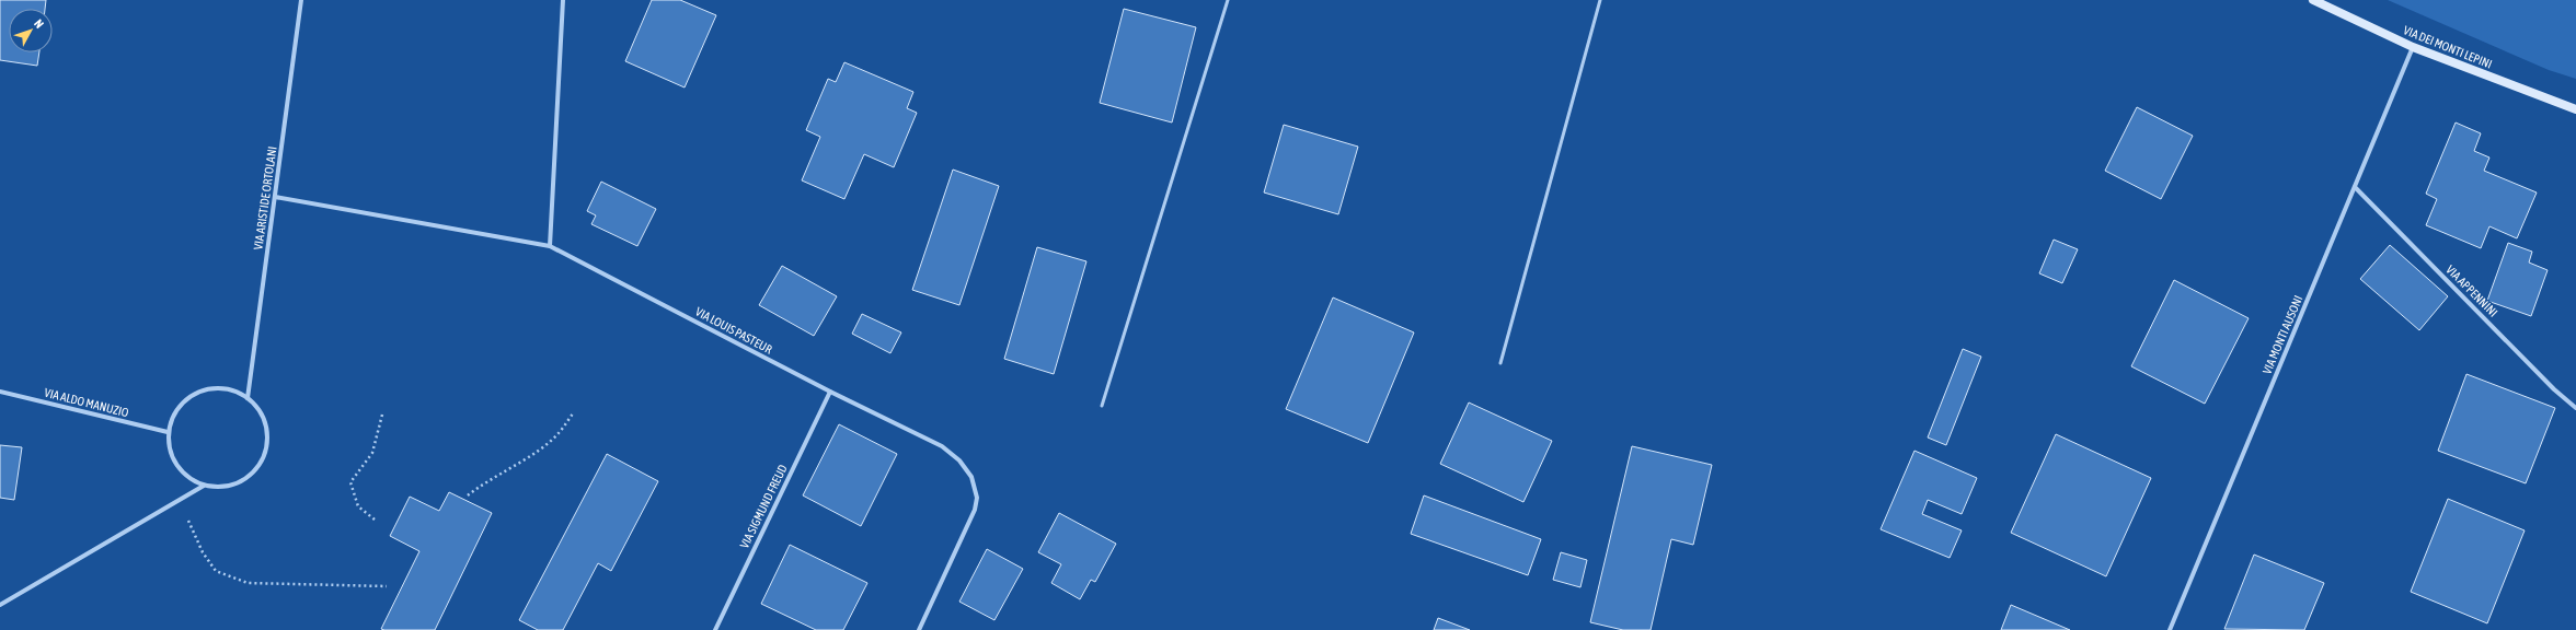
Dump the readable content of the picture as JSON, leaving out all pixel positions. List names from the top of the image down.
{
  "streets": {
    "street": [
      "VIA DEI MONTI LEPINI",
      "VIA ARISTIDE ORTOLANI",
      "VIA APPENNINI",
      "VIA LOUIS PASTEUR",
      "VIA MONTI AUSONI",
      "VIA ALDO MANUZIO",
      "VIA SIGMUND FREUD"
    ]
  },
  "crossings": [
    ["VIA DEI MONTI LEPINI", "VIA MONTI AUSONI"],
    ["VIA ARISTIDE ORTOLANI", "VIA LOUIS PASTEUR"],
    ["VIA ARISTIDE ORTOLANI", "VIA ALDO MANUZIO"],
    ["VIA APPENNINI", "VIA MONTI AUSONI"],
    ["VIA LOUIS PASTEUR", "VIA SIGMUND FREUD"]
  ],
  "north": "top right"
}
